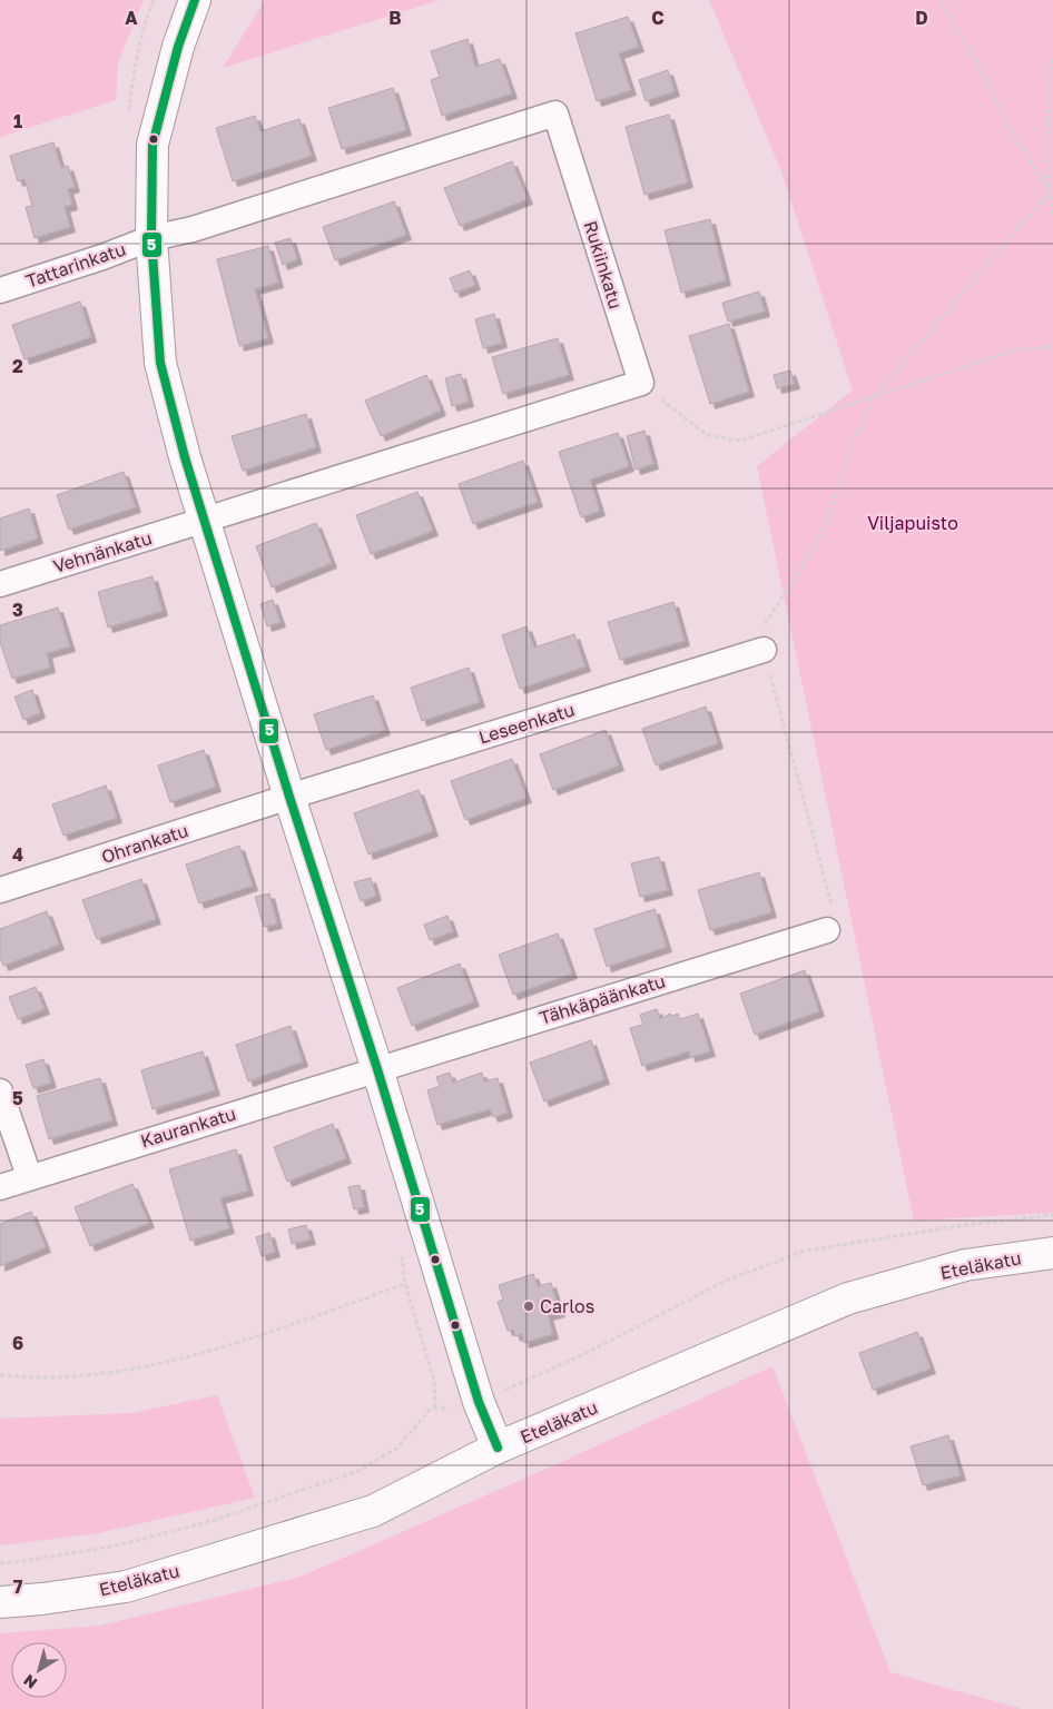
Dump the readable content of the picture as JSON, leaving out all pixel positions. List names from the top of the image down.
{
  "streets": {
    "street": [
      "Tattarinkatu",
      "Rukiinkatu",
      "Vehnänkatu",
      "Leseenkatu",
      "Ohrankatu",
      "Tähkäpäänkatu",
      "Kaurankatu",
      "Eteläkatu"
    ]
  },
  "crossings": [
    ["Tattarinkatu", "Rukiinkatu"],
    ["Leseenkatu", "Ohrankatu"],
    ["Tähkäpäänkatu", "Kaurankatu"]
  ],
  "parks": ["Viljapuisto"],
  "places": ["Carlos"],
  "lines": ["transit line 5"],
  "north": "bottom left",
  "grid": {
    "columns": [
      "A",
      "B",
      "C",
      "D"
    ],
    "rows": [
      "1",
      "2",
      "3",
      "4",
      "5",
      "6",
      "7"
    ]
  }
}
